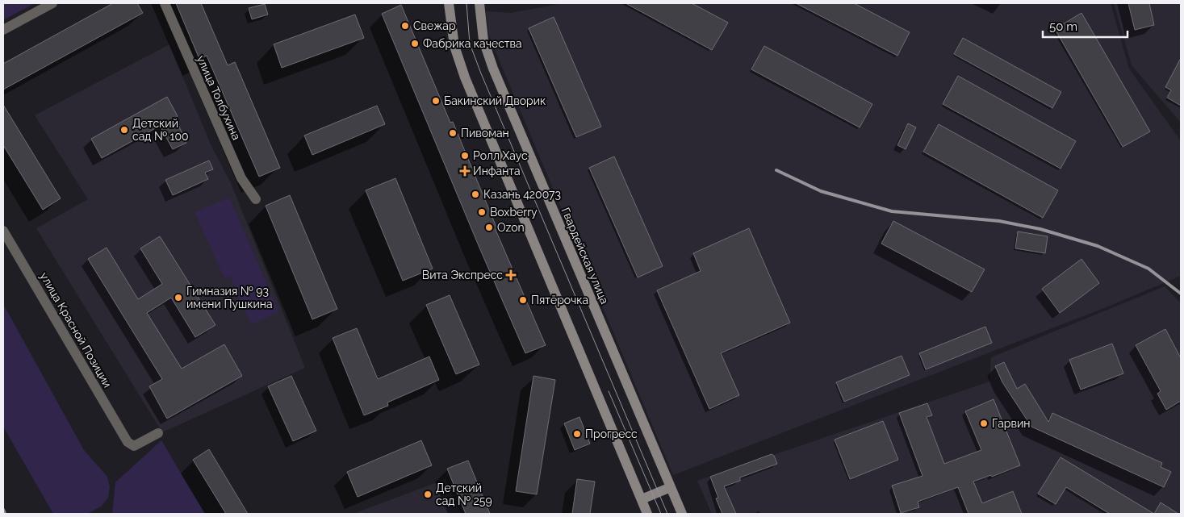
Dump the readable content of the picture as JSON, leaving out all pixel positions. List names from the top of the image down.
{
  "streets": {
    "main road": ["Гвардейская улица"],
    "street": ["улица Толбухина", "улица Красной Позиции"]
  },
  "places": {
    "other": [
      "Свежар",
      "Фабрика качества",
      "Бакинский Дворик",
      "Детский сад № 100",
      "Пивоман",
      "Ролл Хаус",
      "Казань 420073",
      "Boxberry",
      "Ozon",
      "Гимназия № 93 имени Пушкина",
      "Пятёрочка",
      "Гарвин",
      "Прогресс",
      "Детский сад № 259"
    ],
    "health": ["Инфанта", "Вита Экспресс"]
  },
  "scale_bar": "50 m"
}
